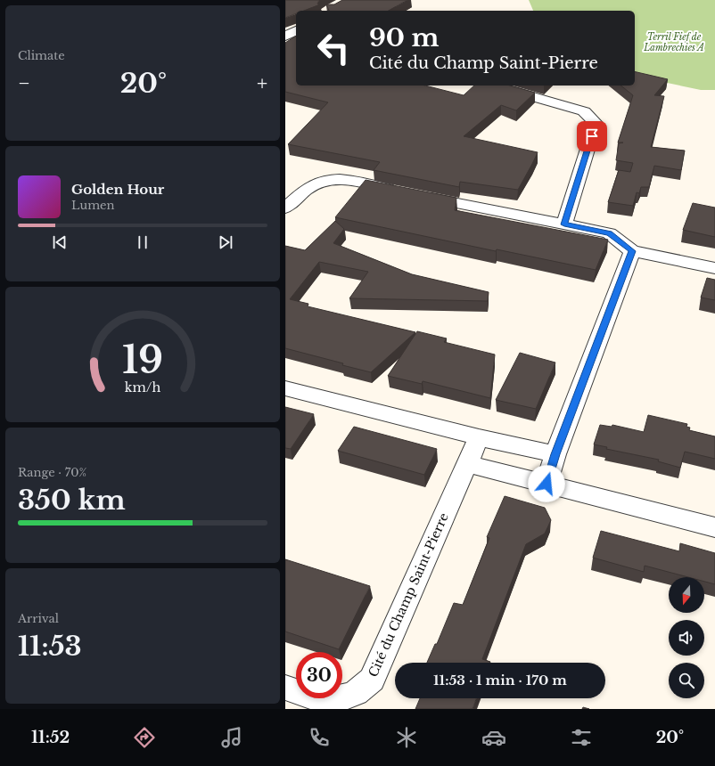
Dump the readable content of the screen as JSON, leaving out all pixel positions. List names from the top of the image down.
{
  "streets": {
    "street": ["Cité du Champ Saint-Pierre"]
  },
  "parks": ["Terril Fief de Lambrechies A"],
  "north": "bottom",
  "page": {
    "tile": [
      "Climate",
      ["Range · 70%", "350 km"],
      ["Arrival", "11:53"]
    ],
    "turn": ["90 m", "Cité du Champ Saint-Pierre"],
    "heat": ["−", "20°", "+"],
    "song": ["Golden Hour", "Lumen"],
    "limit": "30",
    "trip": "11:53 · 1 min · 170 m",
    "tabs": ["11:52", "20°"],
    "gauge": ["19", "km/h"]
  }
}
